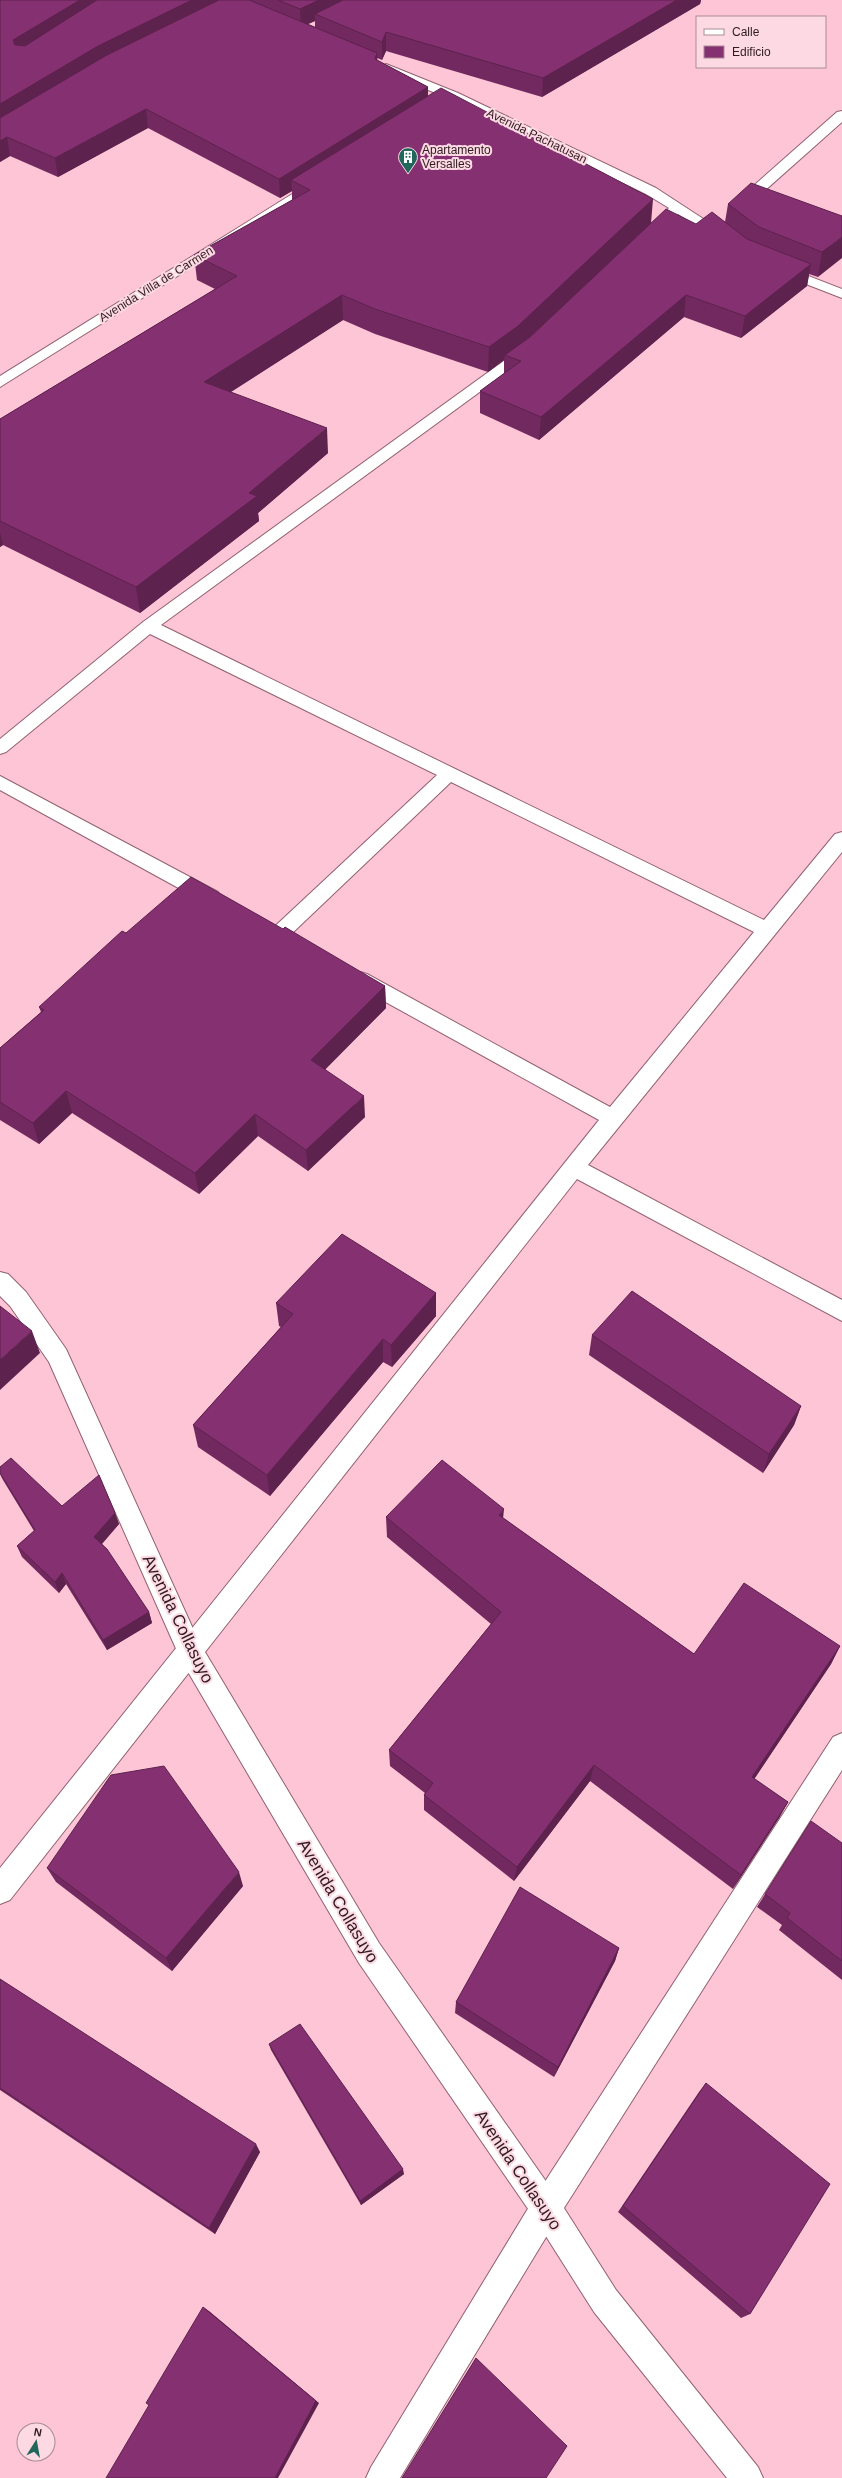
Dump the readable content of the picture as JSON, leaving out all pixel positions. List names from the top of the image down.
{
  "streets": {
    "street": ["Avenida Pachatusan", "Avenida Villa de Carmen", "Avenida Collasuyo"]
  },
  "places": {
    "building": ["Apartamento Versalles"]
  },
  "legend": ["Calle", "Edificio"],
  "north": "top"
}
